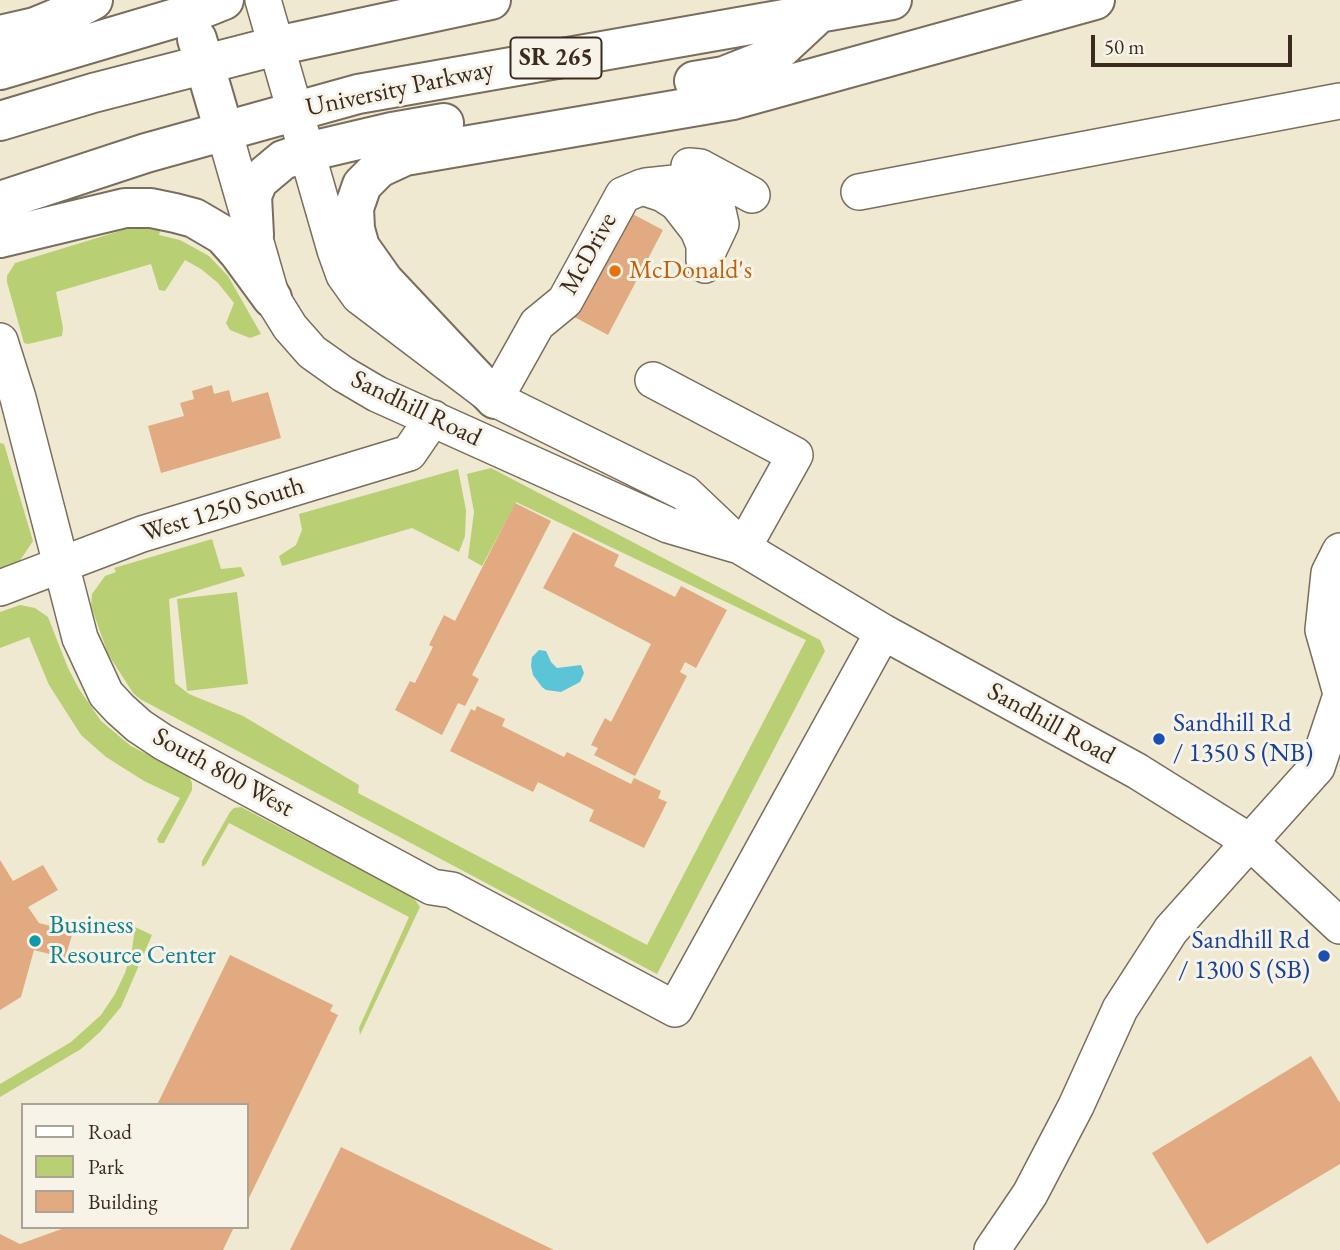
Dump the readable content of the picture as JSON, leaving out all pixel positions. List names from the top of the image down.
{
  "streets": {
    "main road": ["SR 265", "University Parkway", "Sandhill Road"],
    "street": ["McDrive", "West 1250 South", "South 800 West"]
  },
  "crossings": [
    ["University Parkway", "Sandhill Road"],
    ["McDrive", "Sandhill Road"],
    ["Sandhill Road", "West 1250 South"],
    ["Sandhill Road", "South 800 West"],
    ["West 1250 South", "South 800 West"]
  ],
  "places": [
    "McDonald's",
    "Sandhill Rd / 1350 S (NB)",
    "Business Resource Center",
    "Sandhill Rd / 1300 S (SB)"
  ],
  "legend": ["Road", "Park", "Building"],
  "scale_bar": "50 m"
}
